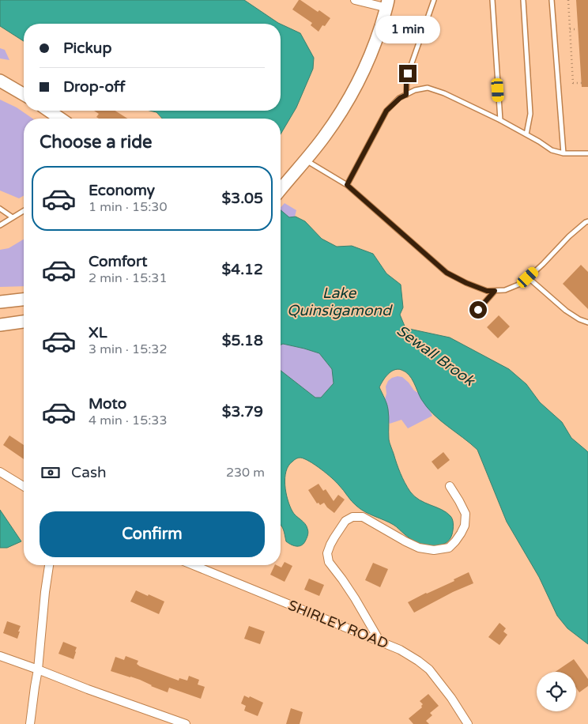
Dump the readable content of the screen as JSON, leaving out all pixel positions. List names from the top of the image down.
{
  "streets": {
    "street": ["SHIRLEY ROAD"]
  },
  "water": ["Lake Quinsigamond", "Sewall Brook"],
  "page": {
    "bubble": "1 min",
    "banner": ["Pickup", "Drop-off"],
    "heading": "Choose a ride",
    "list": [
      {
        "name": "Economy",
        "note": "1 min · 15:30",
        "value": "$3.05"
      },
      {
        "name": "Comfort",
        "note": "2 min · 15:31",
        "value": "$4.12"
      },
      {
        "name": "XL",
        "note": "3 min · 15:32",
        "value": "$5.18"
      },
      {
        "name": "Moto",
        "note": "4 min · 15:33",
        "value": "$3.79"
      }
    ],
    "pay": ["Cash", "230 m"],
    "buttons": "Confirm"
  }
}
